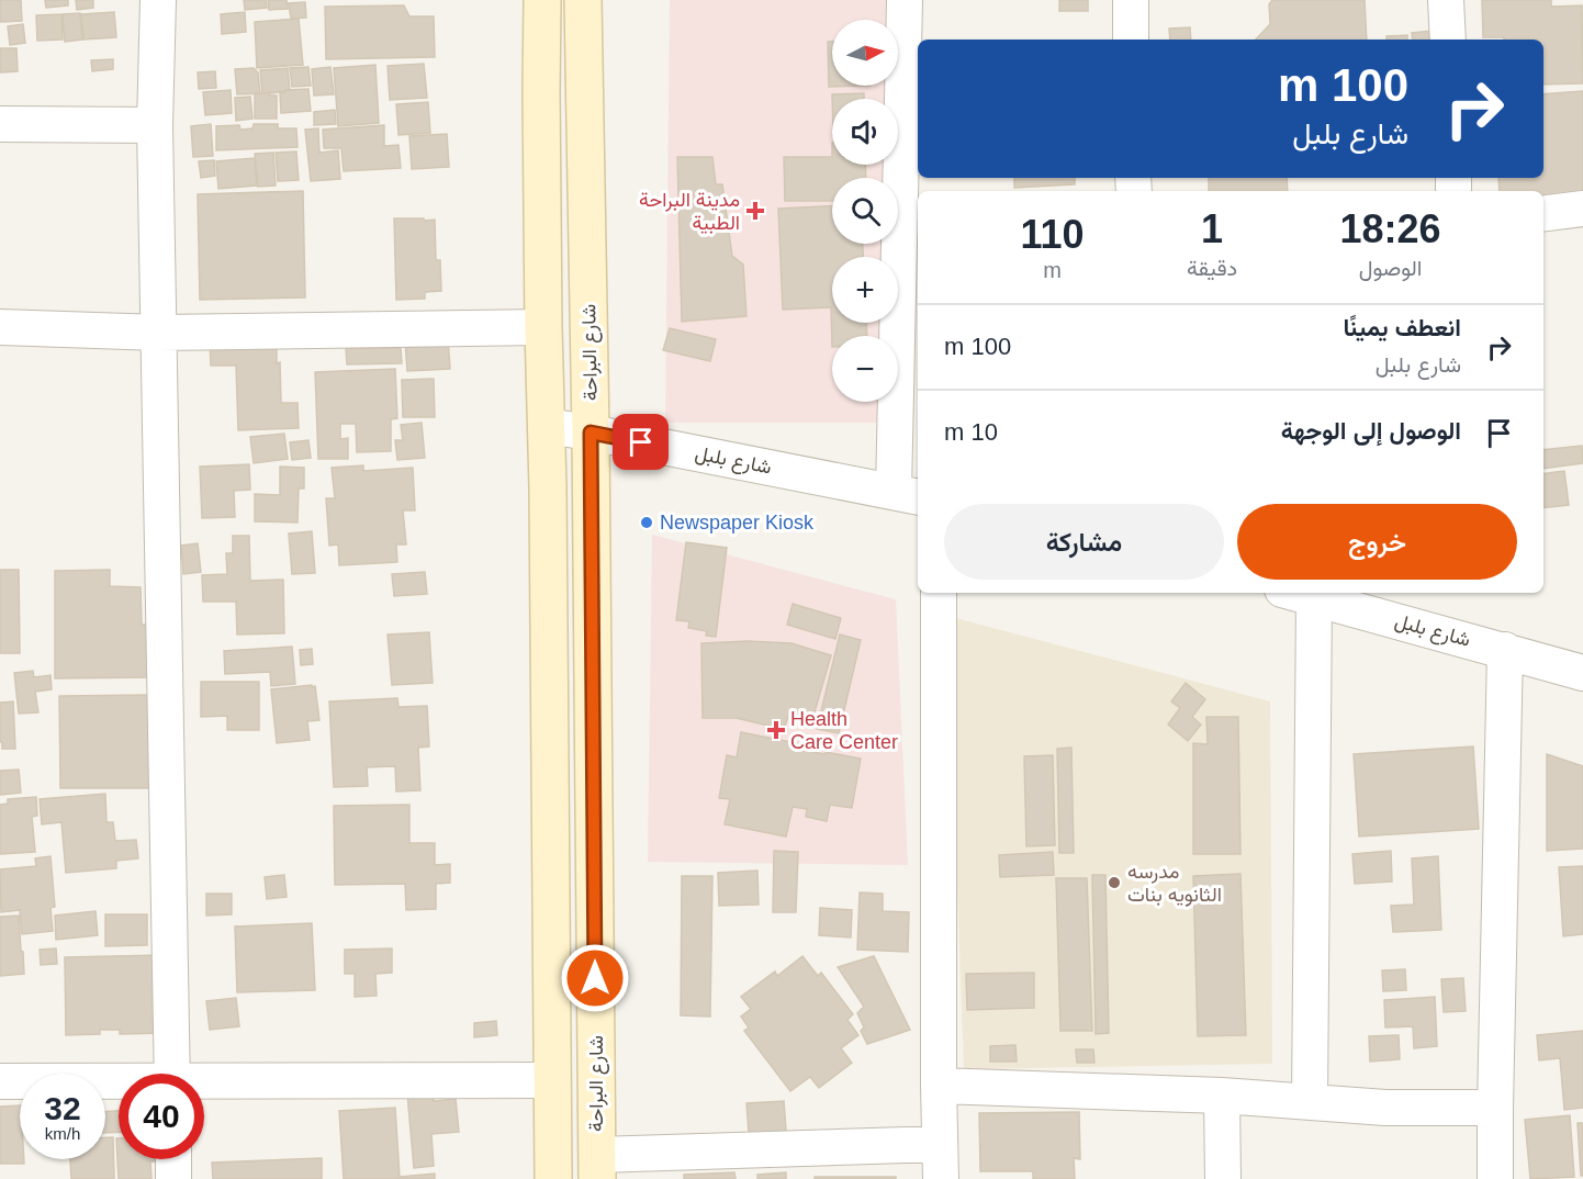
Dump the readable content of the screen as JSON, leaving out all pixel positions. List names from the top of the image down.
{
  "streets": {
    "street": ["شارع البراحة", "شارع بلبل"]
  },
  "crossings": [
    ["شارع البراحة", "شارع بلبل"]
  ],
  "places": {
    "health": ["مدينة البراحة الطبية", "Health Care Center"],
    "other": ["Newspaper Kiosk", "مدرسه الثانويه بنات"]
  },
  "north": "right",
  "page": {
    "map_buttons": ["+", "−"],
    "turn": ["100 m", "شارع بلبل"],
    "eta": [
      "18:26",
      "الوصول",
      "1",
      "دقيقة",
      "110",
      "m"
    ],
    "list": [
      {
        "name": "انعطف يمينًا",
        "note": "شارع بلبل",
        "value": "100 m"
      },
      {
        "name": "الوصول إلى الوجهة",
        "value": "10 m"
      }
    ],
    "buttons": ["خروج", "مشاركة"],
    "speed": "32 km/h",
    "limit": "40"
  }
}
